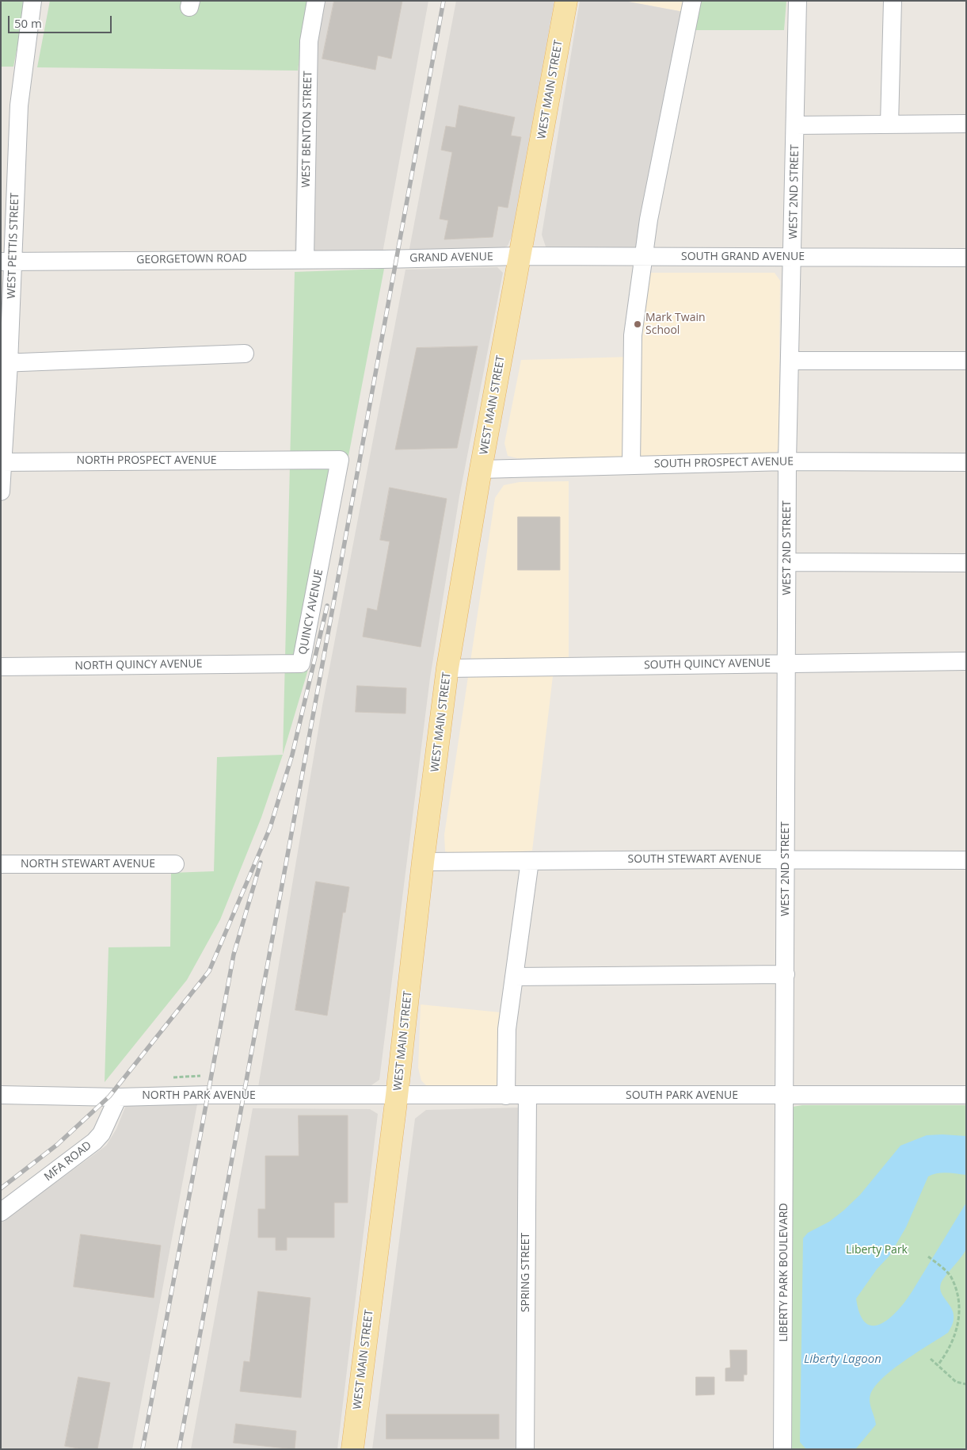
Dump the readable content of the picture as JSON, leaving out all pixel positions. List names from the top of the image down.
{
  "streets": {
    "main road": ["WEST MAIN STREET"],
    "street": [
      "WEST BENTON STREET",
      "WEST 2ND STREET",
      "WEST PETTIS STREET",
      "SOUTH GRAND AVENUE",
      "GRAND AVENUE",
      "GEORGETOWN ROAD",
      "NORTH PROSPECT AVENUE",
      "SOUTH PROSPECT AVENUE",
      "QUINCY AVENUE",
      "SOUTH QUINCY AVENUE",
      "NORTH QUINCY AVENUE",
      "SOUTH STEWART AVENUE",
      "NORTH STEWART AVENUE",
      "NORTH PARK AVENUE",
      "SOUTH PARK AVENUE",
      "MFA ROAD",
      "SPRING STREET",
      "LIBERTY PARK BOULEVARD"
    ]
  },
  "crossings": [
    ["WEST MAIN STREET", "SOUTH GRAND AVENUE"],
    ["WEST MAIN STREET", "GRAND AVENUE"],
    ["WEST MAIN STREET", "SOUTH PROSPECT AVENUE"],
    ["WEST MAIN STREET", "SOUTH QUINCY AVENUE"],
    ["WEST MAIN STREET", "SOUTH STEWART AVENUE"],
    ["WEST MAIN STREET", "NORTH PARK AVENUE"],
    ["WEST MAIN STREET", "SOUTH PARK AVENUE"],
    ["WEST BENTON STREET", "GEORGETOWN ROAD"],
    ["WEST 2ND STREET", "SOUTH GRAND AVENUE"],
    ["WEST 2ND STREET", "SOUTH PROSPECT AVENUE"],
    ["WEST 2ND STREET", "SOUTH QUINCY AVENUE"],
    ["WEST 2ND STREET", "SOUTH STEWART AVENUE"],
    ["WEST 2ND STREET", "SOUTH PARK AVENUE"],
    ["WEST 2ND STREET", "LIBERTY PARK BOULEVARD"],
    ["WEST PETTIS STREET", "GEORGETOWN ROAD"],
    ["WEST PETTIS STREET", "NORTH PROSPECT AVENUE"],
    ["SOUTH GRAND AVENUE", "GRAND AVENUE"],
    ["GRAND AVENUE", "GEORGETOWN ROAD"],
    ["NORTH PROSPECT AVENUE", "QUINCY AVENUE"],
    ["QUINCY AVENUE", "NORTH QUINCY AVENUE"],
    ["NORTH PARK AVENUE", "SOUTH PARK AVENUE"],
    ["NORTH PARK AVENUE", "MFA ROAD"],
    ["SOUTH PARK AVENUE", "SPRING STREET"],
    ["SOUTH PARK AVENUE", "LIBERTY PARK BOULEVARD"]
  ],
  "water": ["Liberty Lagoon"],
  "parks": ["Liberty Park"],
  "places": ["Mark Twain School"],
  "scale_bar": "50 m"
}
